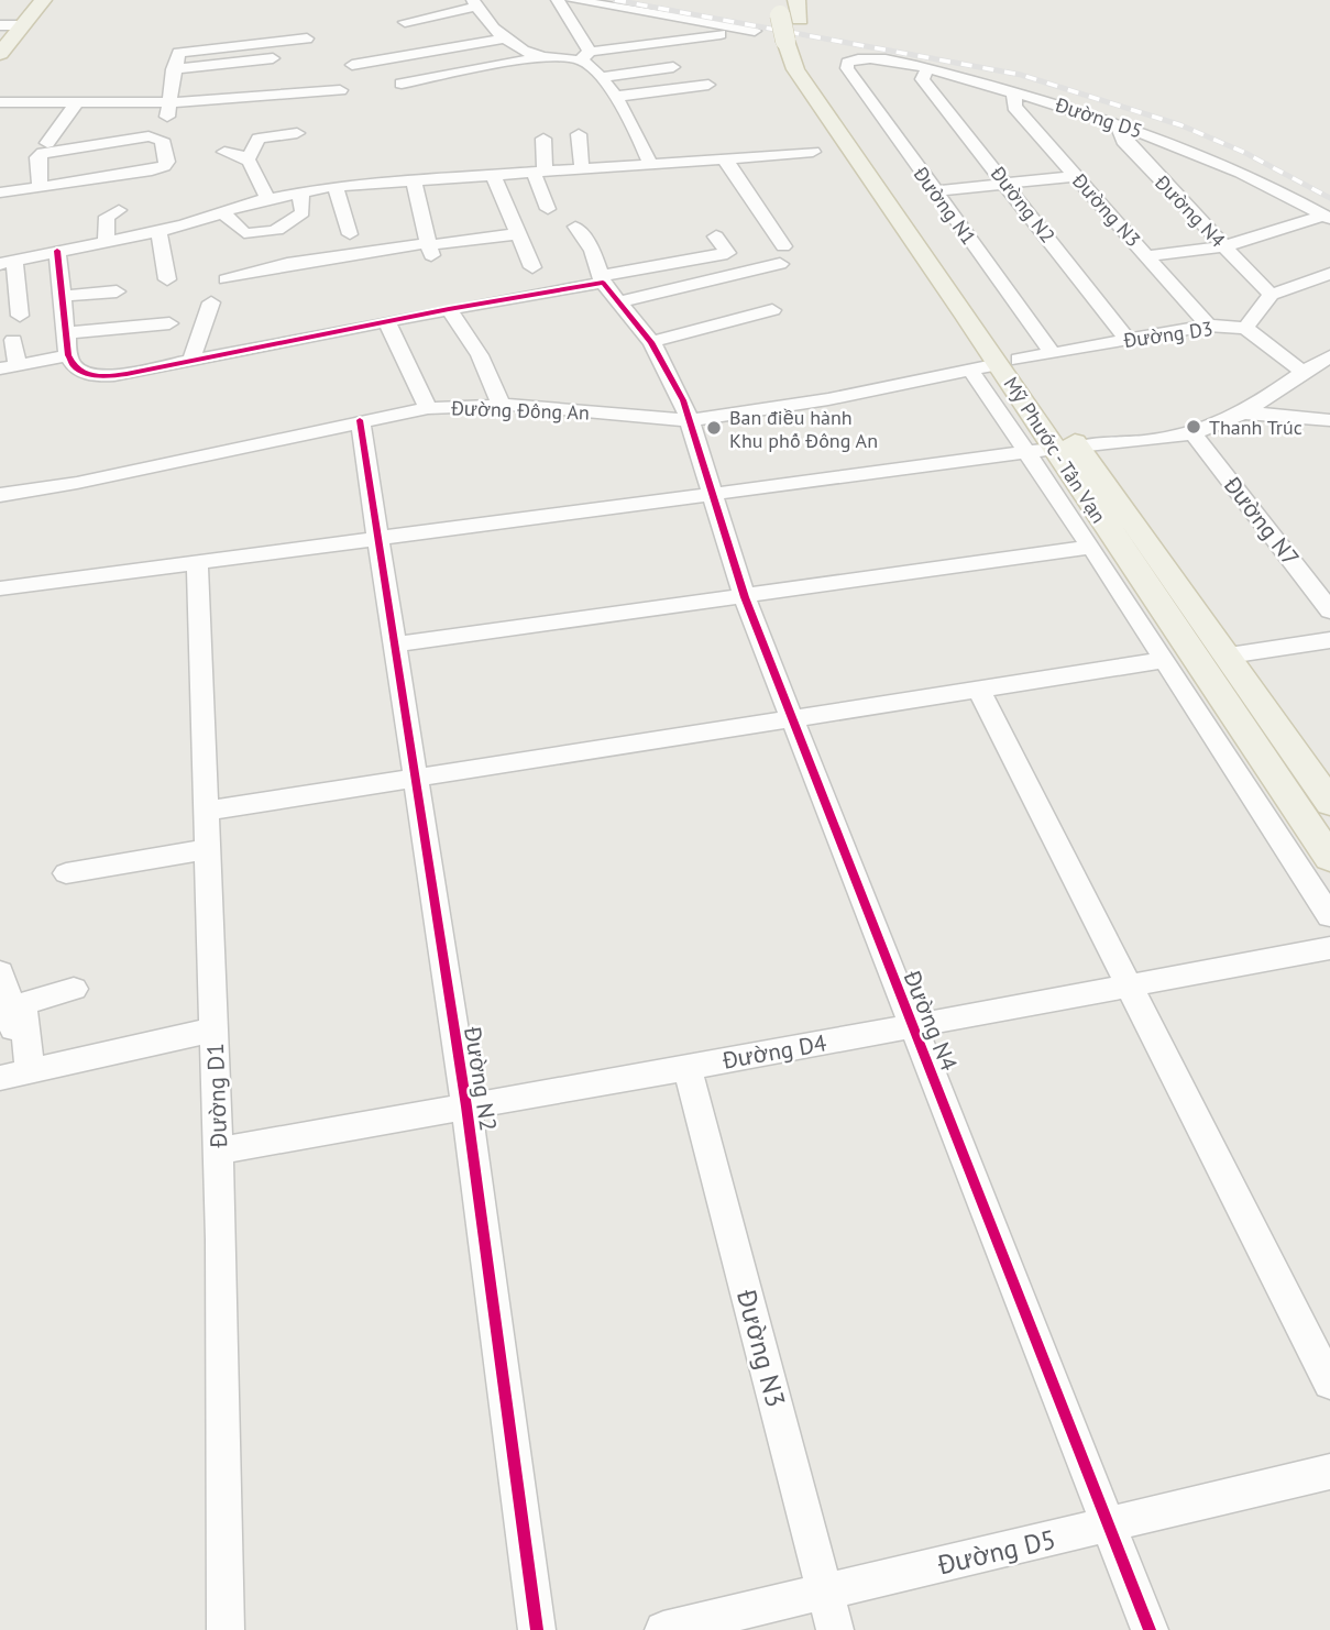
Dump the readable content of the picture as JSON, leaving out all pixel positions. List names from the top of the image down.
{
  "streets": {
    "main road": ["Mỹ Phước - Tân Vạn"],
    "street": [
      "Đường D5",
      "Đường N2",
      "Đường N1",
      "Đường N3",
      "Đường N4",
      "Đường D3",
      "Đường Đông An",
      "Đường N7",
      "Đường D4",
      "Đường D1"
    ]
  },
  "crossings": [
    ["Đường D5", "Đường N2"],
    ["Đường D5", "Đường N1"],
    ["Đường D5", "Đường N3"],
    ["Đường D5", "Đường N4"],
    ["Đường N2", "Đường D3"],
    ["Đường N2", "Đường Đông An"],
    ["Đường N2", "Đường D4"],
    ["Đường N1", "Đường D3"],
    ["Đường N3", "Đường D3"],
    ["Đường N3", "Đường D4"],
    ["Đường N4", "Đường Đông An"],
    ["Đường N4", "Đường D4"],
    ["Đường D3", "Đường Đông An"],
    ["Đường D3", "Mỹ Phước - Tân Vạn"],
    ["Đường Đông An", "Mỹ Phước - Tân Vạn"],
    ["Đường D4", "Đường D1"]
  ],
  "places": ["Thanh Trúc", "Ban điều hành Khu phố Đông An"]
}
